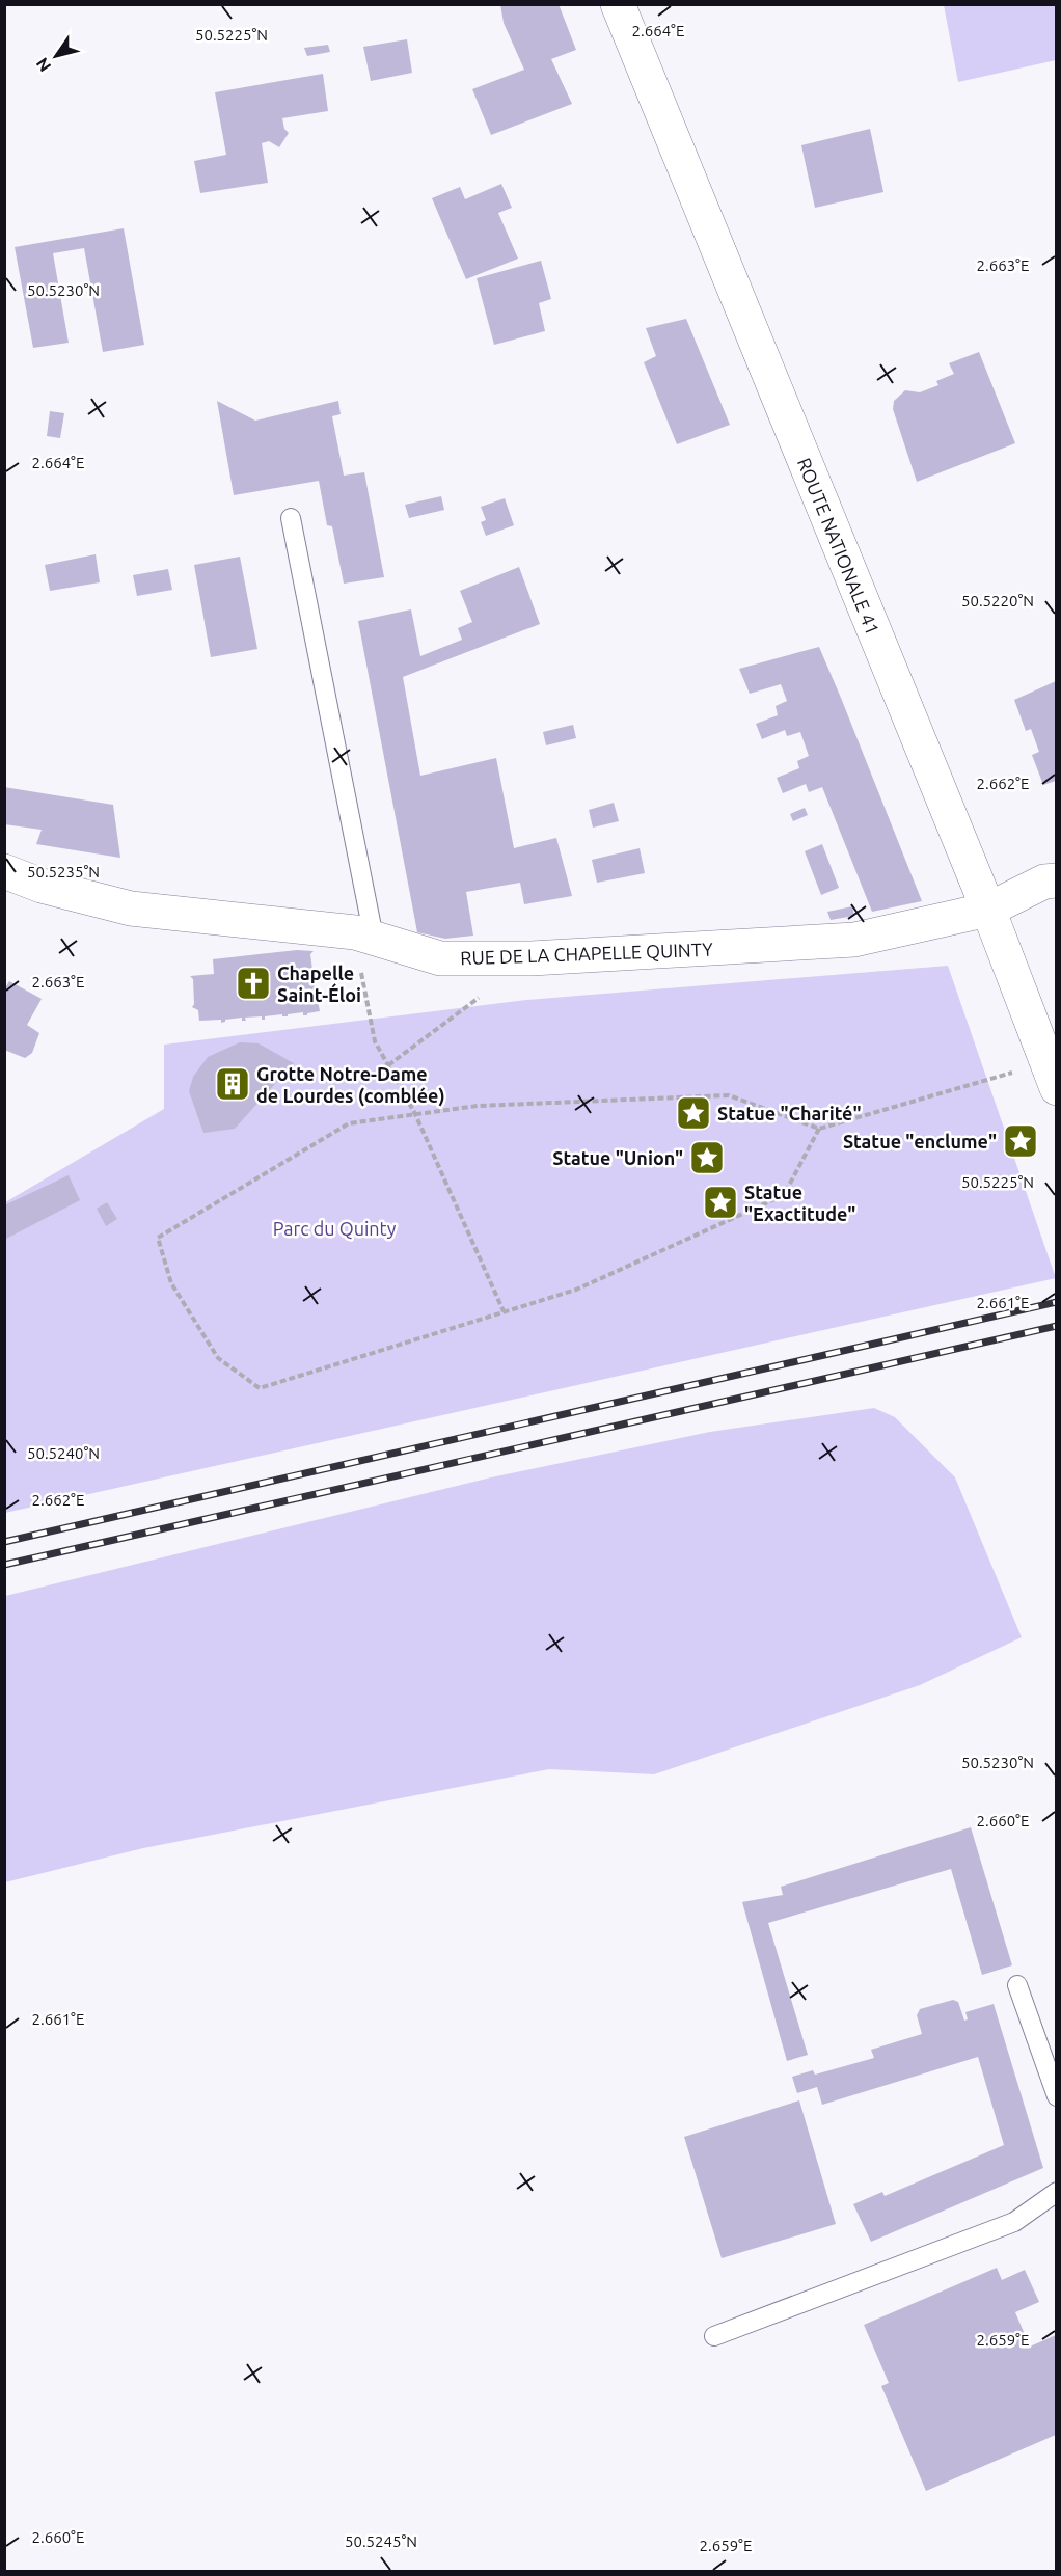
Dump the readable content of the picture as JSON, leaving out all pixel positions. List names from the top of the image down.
{
  "streets": {
    "main road": ["ROUTE NATIONALE 41", "RUE DE LA CHAPELLE QUINTY"]
  },
  "crossings": [
    ["ROUTE NATIONALE 41", "RUE DE LA CHAPELLE QUINTY"]
  ],
  "parks": ["Parc du Quinty"],
  "places": {
    "church": ["Chapelle Saint-Éloi"],
    "building": ["Grotte Notre-Dame de Lourdes (comblée)"],
    "place": [
      "Statue \"Charité\"",
      "Statue \"enclume\"",
      "Statue \"Union\"",
      "Statue \"Exactitude\""
    ]
  },
  "north": "bottom left",
  "coordinates": [
    "2.664°E",
    "50.5225°N",
    "2.663°E",
    "50.5230°N",
    "50.5220°N",
    "2.662°E",
    "50.5235°N",
    "2.661°E",
    "50.5240°N",
    "2.660°E",
    "2.659°E",
    "50.5245°N"
  ]
}
